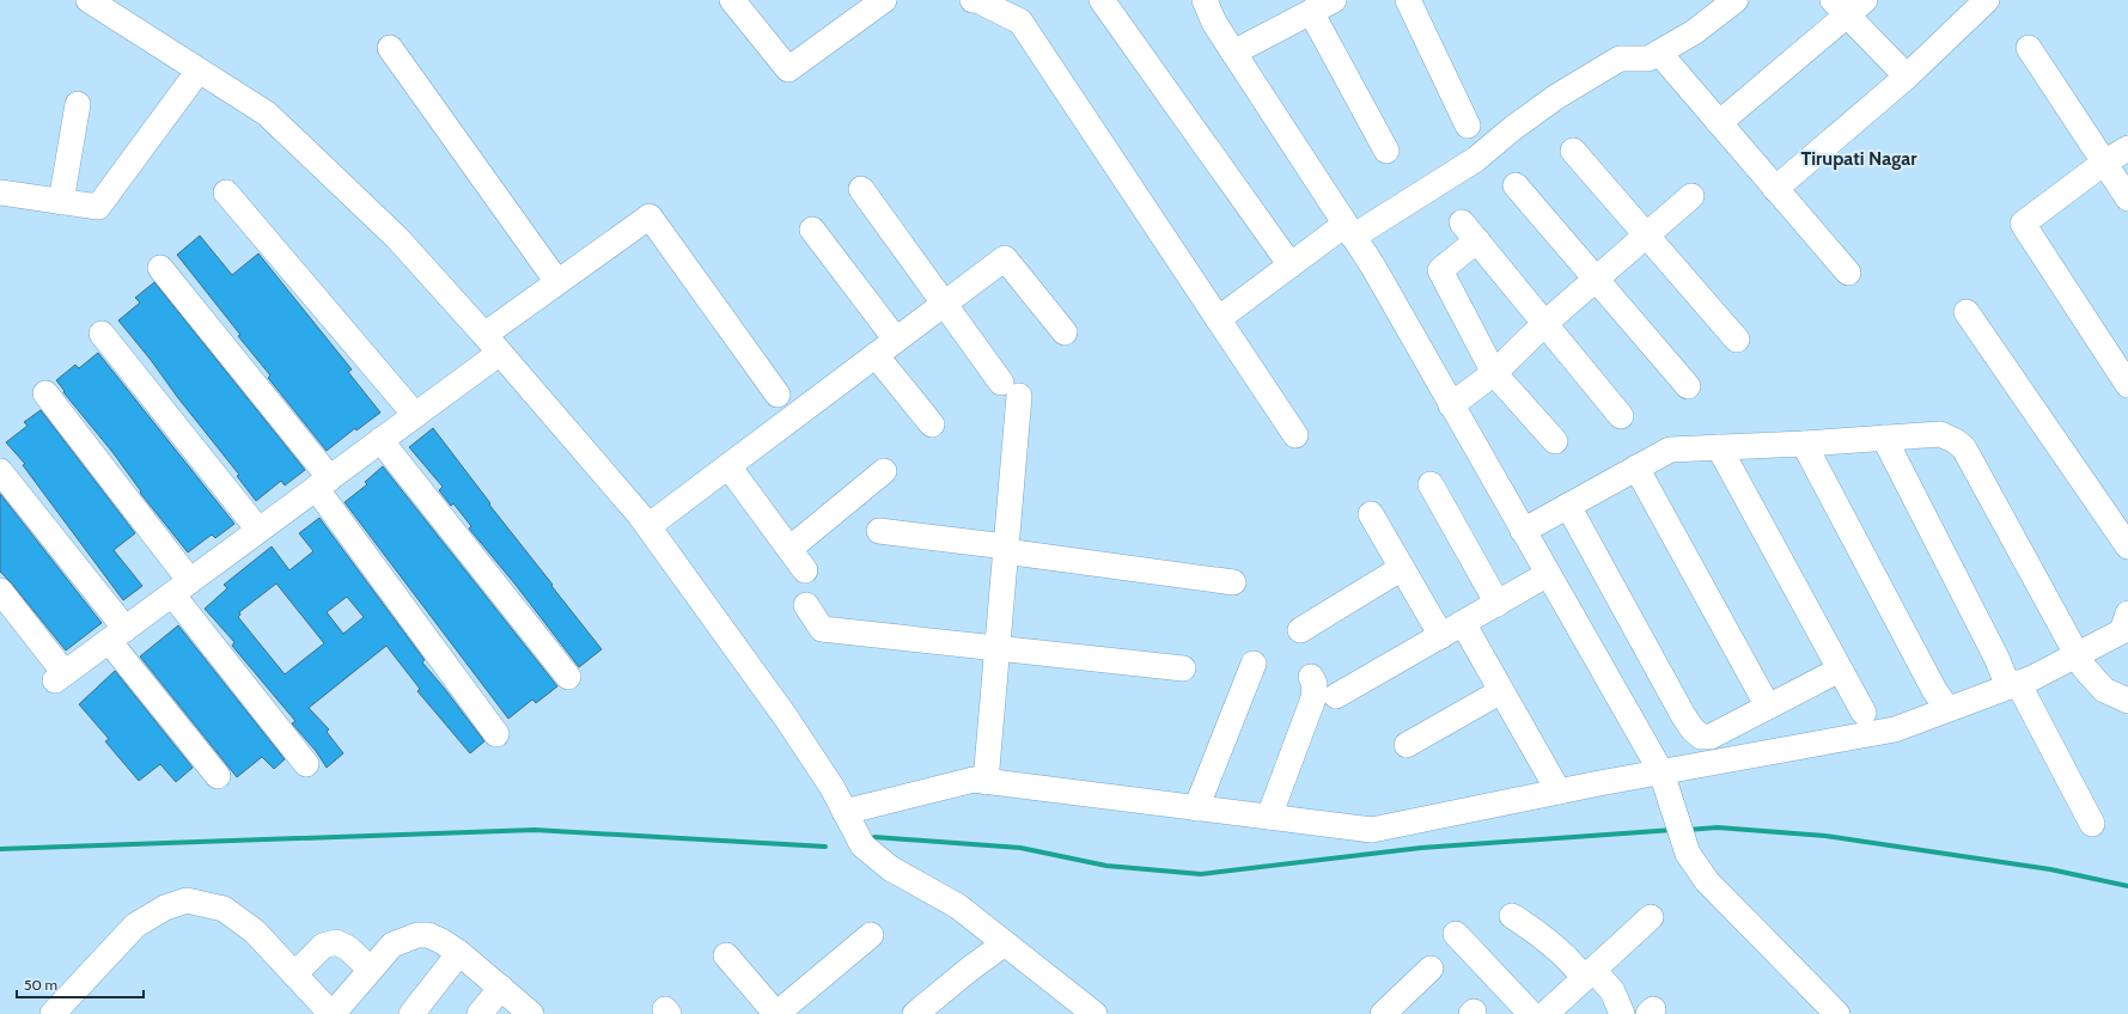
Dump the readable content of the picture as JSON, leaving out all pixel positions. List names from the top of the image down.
{
  "districts": ["Tirupati Nagar"],
  "scale_bar": "50 m"
}
